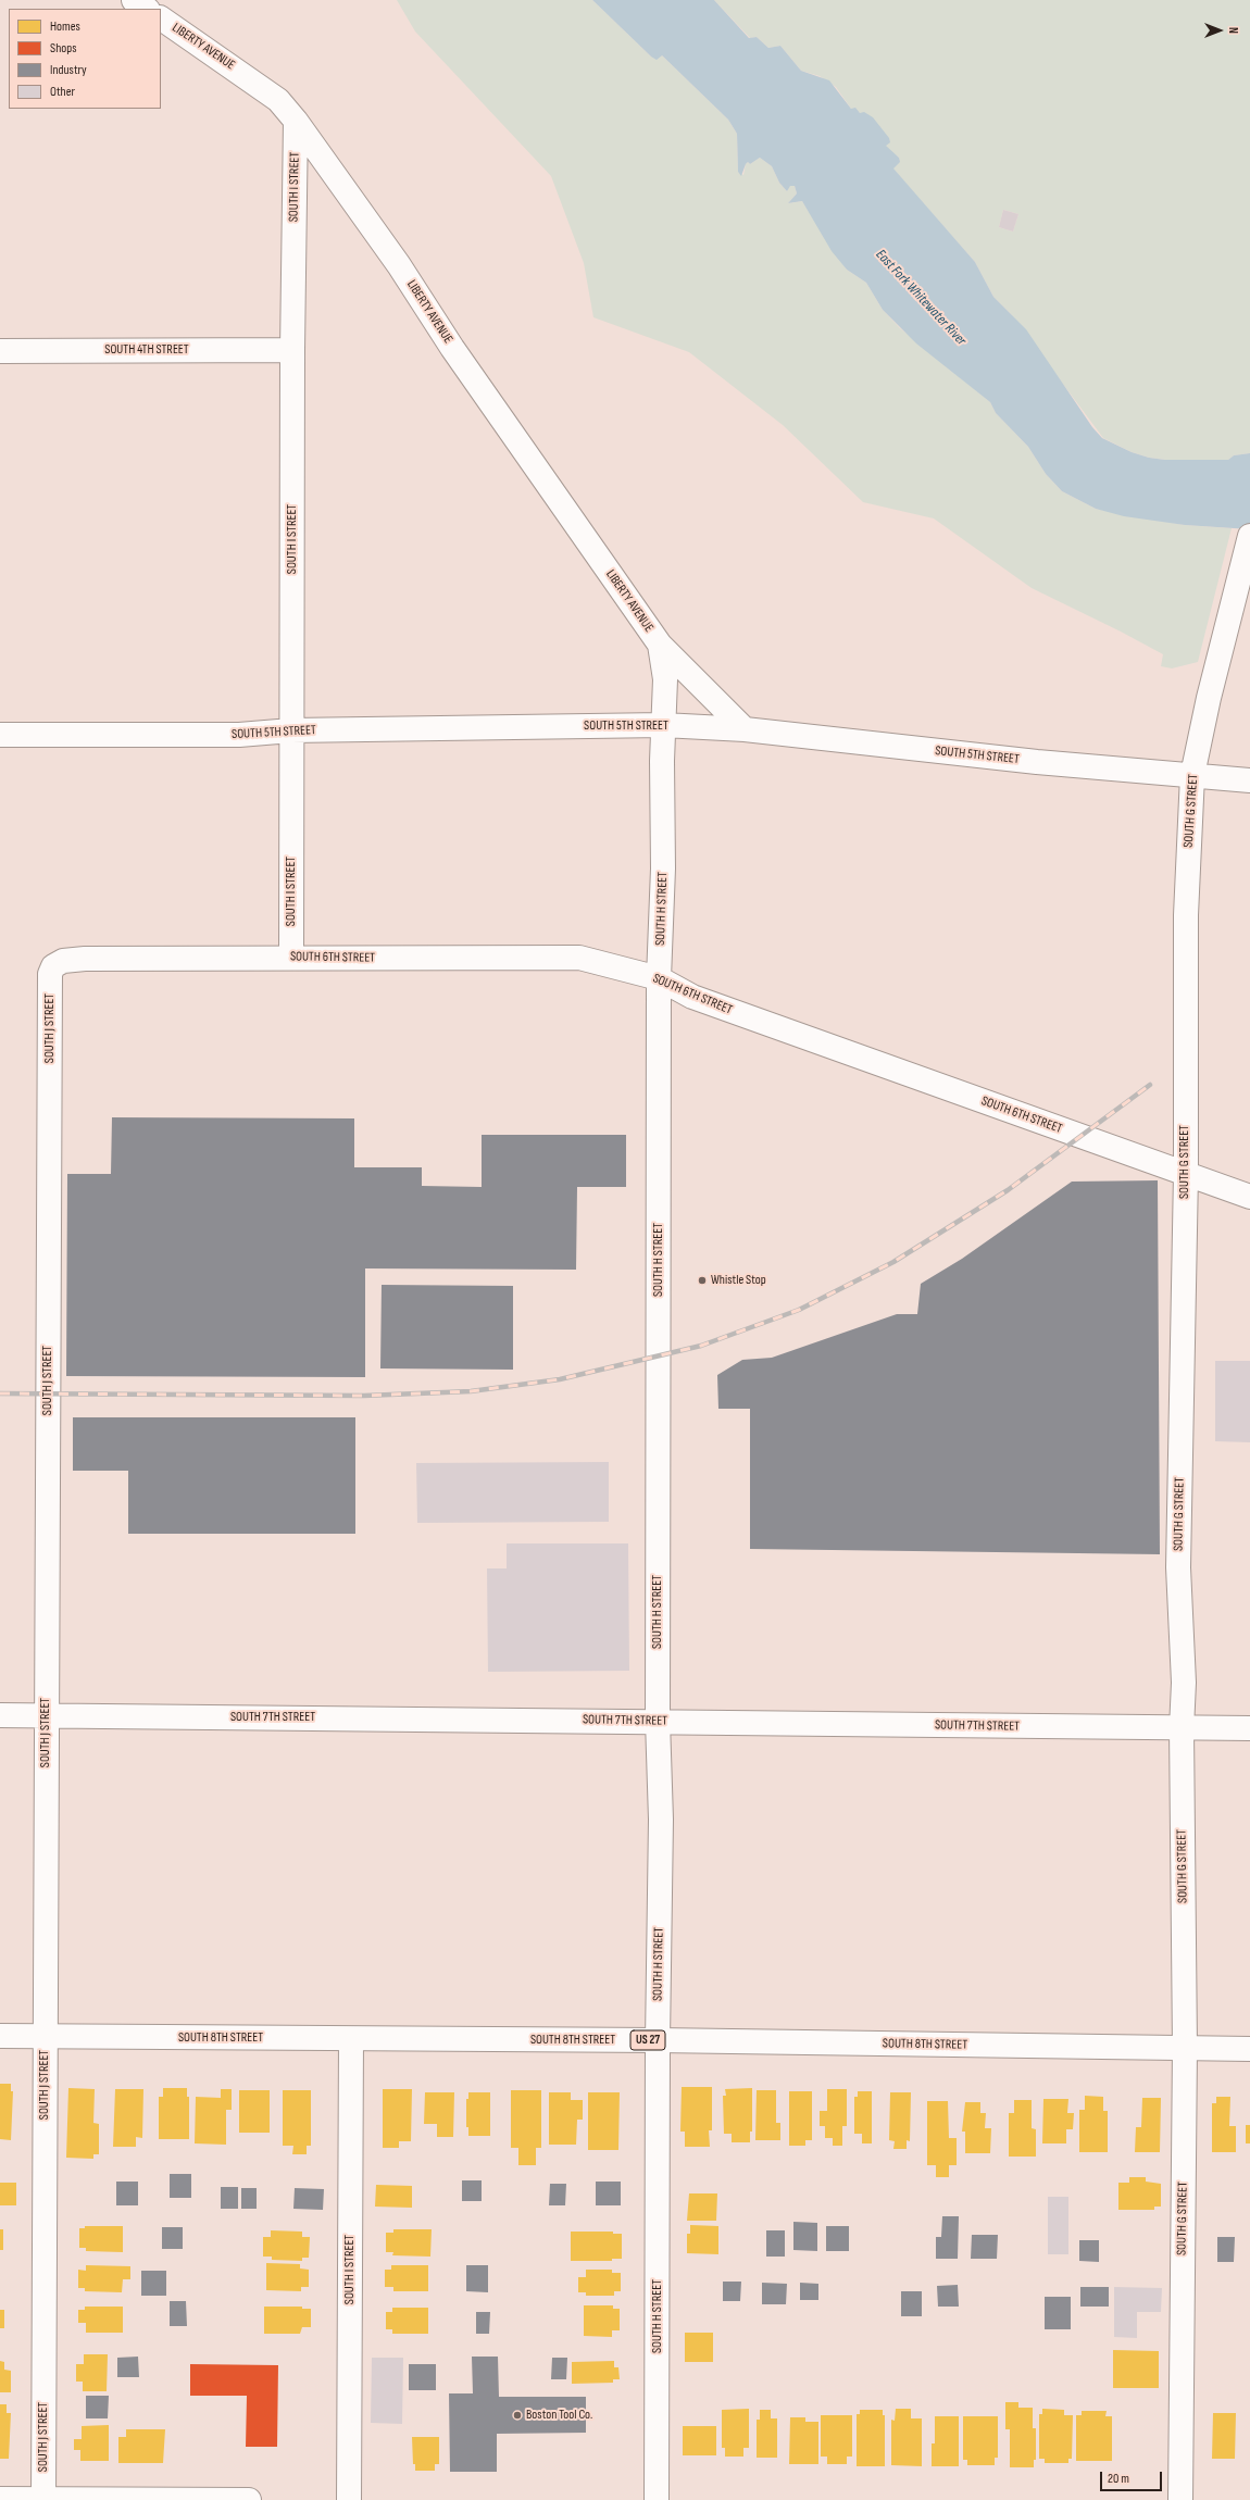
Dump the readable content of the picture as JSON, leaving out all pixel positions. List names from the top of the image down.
{
  "streets": {
    "main road": [
      "LIBERTY AVENUE",
      "SOUTH I STREET",
      "SOUTH 4TH STREET",
      "SOUTH 5TH STREET",
      "SOUTH G STREET",
      "SOUTH H STREET",
      "SOUTH 6TH STREET",
      "SOUTH J STREET",
      "SOUTH 7TH STREET",
      "SOUTH 8TH STREET",
      "US 27"
    ]
  },
  "crossings": [
    ["LIBERTY AVENUE", "SOUTH I STREET"],
    ["LIBERTY AVENUE", "SOUTH 5TH STREET"],
    ["LIBERTY AVENUE", "SOUTH H STREET"],
    ["SOUTH I STREET", "SOUTH 4TH STREET"],
    ["SOUTH I STREET", "SOUTH 5TH STREET"],
    ["SOUTH I STREET", "SOUTH 6TH STREET"],
    ["SOUTH I STREET", "SOUTH 8TH STREET"],
    ["SOUTH 5TH STREET", "SOUTH G STREET"],
    ["SOUTH 5TH STREET", "SOUTH H STREET"],
    ["SOUTH G STREET", "SOUTH 6TH STREET"],
    ["SOUTH G STREET", "SOUTH 7TH STREET"],
    ["SOUTH G STREET", "SOUTH 8TH STREET"],
    ["SOUTH H STREET", "SOUTH 6TH STREET"],
    ["SOUTH H STREET", "SOUTH 7TH STREET"],
    ["SOUTH H STREET", "SOUTH 8TH STREET"],
    ["SOUTH 6TH STREET", "SOUTH J STREET"],
    ["SOUTH J STREET", "SOUTH 7TH STREET"],
    ["SOUTH J STREET", "SOUTH 8TH STREET"]
  ],
  "water": ["East Fork Whitewater River"],
  "places": ["Whistle Stop", "Boston Tool Co."],
  "legend": [
    "Homes",
    "Shops",
    "Industry",
    "Other"
  ],
  "scale_bar": "20 m",
  "north": "right"
}
